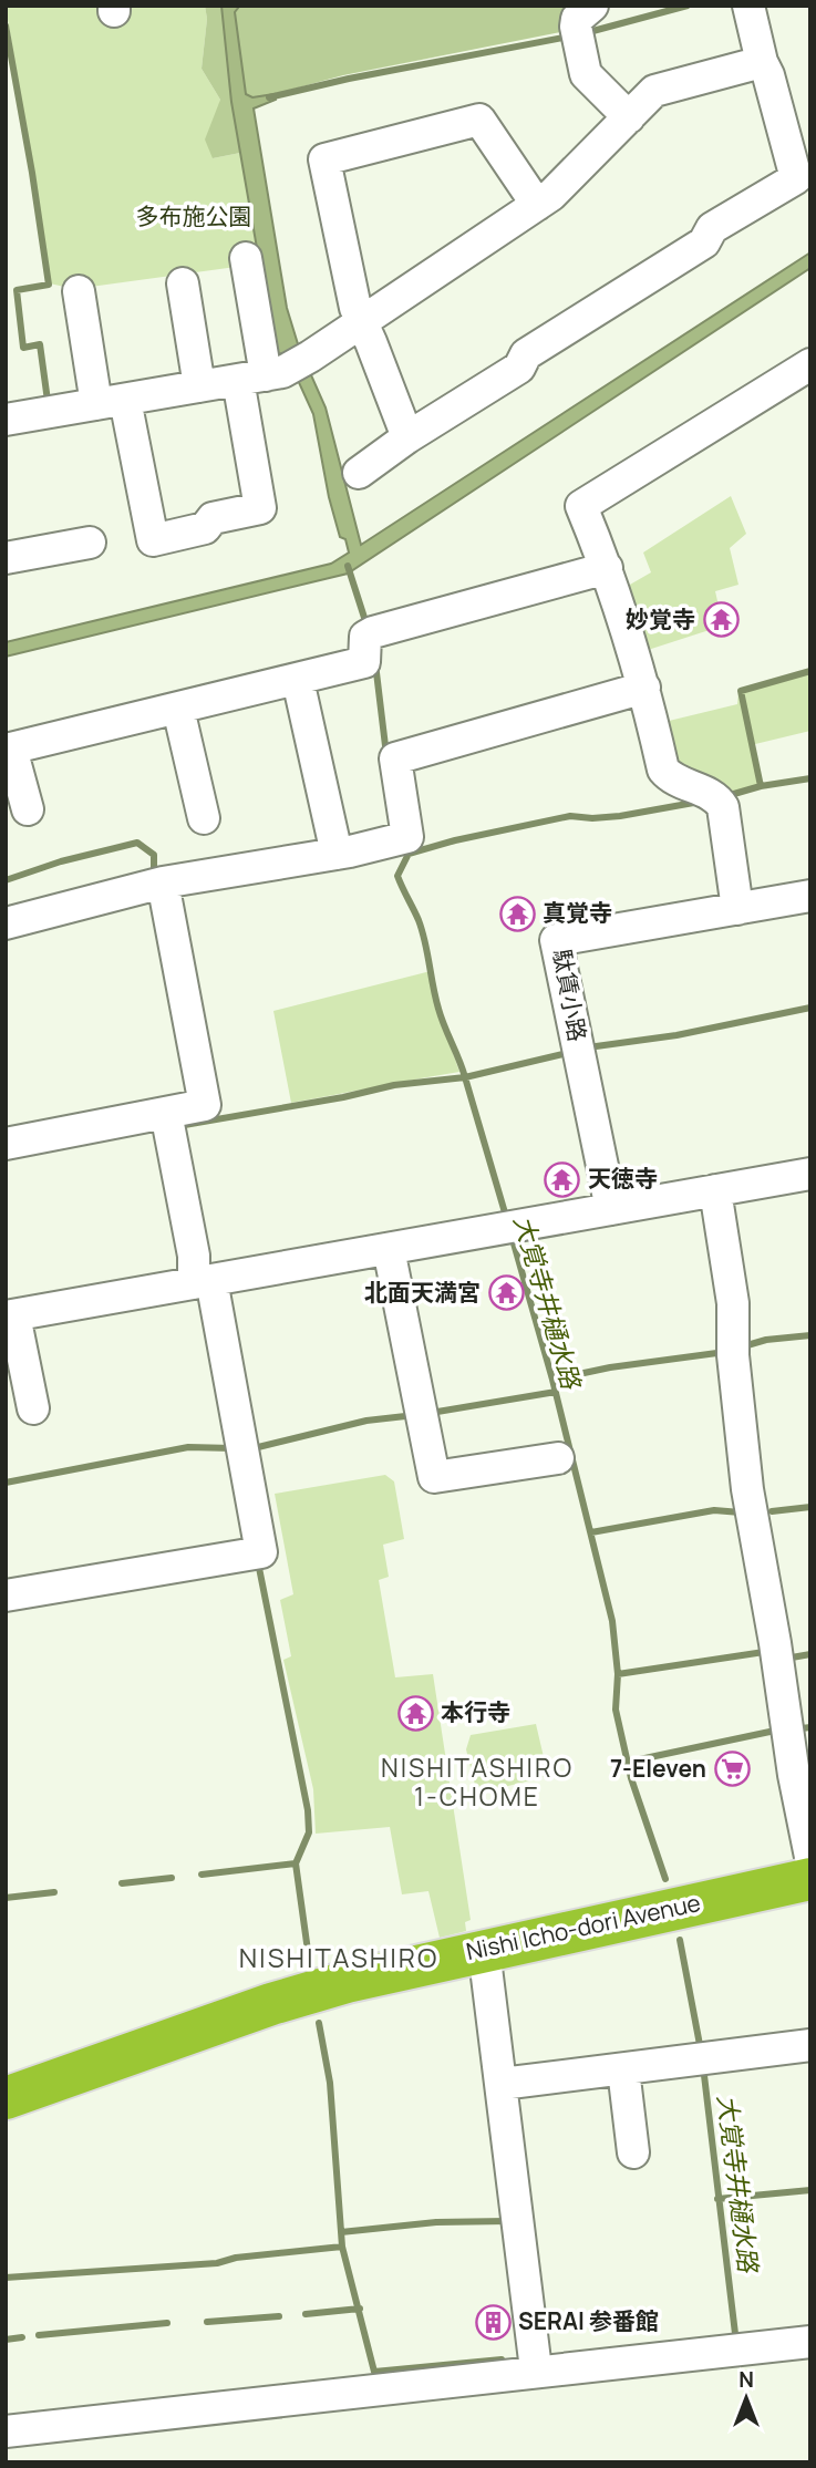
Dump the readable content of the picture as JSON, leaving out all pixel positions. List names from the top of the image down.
{
  "streets": {
    "highway": ["Nishi Icho-dori Avenue"],
    "street": ["駄賃小路"]
  },
  "districts": ["NISHITASHIRO 1-CHOME", "NISHITASHIRO"],
  "water": ["大覚寺井樋水路"],
  "parks": ["多布施公園"],
  "places": {
    "temple": [
      "妙覚寺",
      "真覚寺",
      "天徳寺",
      "北面天満宮",
      "本行寺"
    ],
    "supermarket": ["7-Eleven"],
    "building": ["SERAI 参番館"]
  },
  "north": "top"
}
